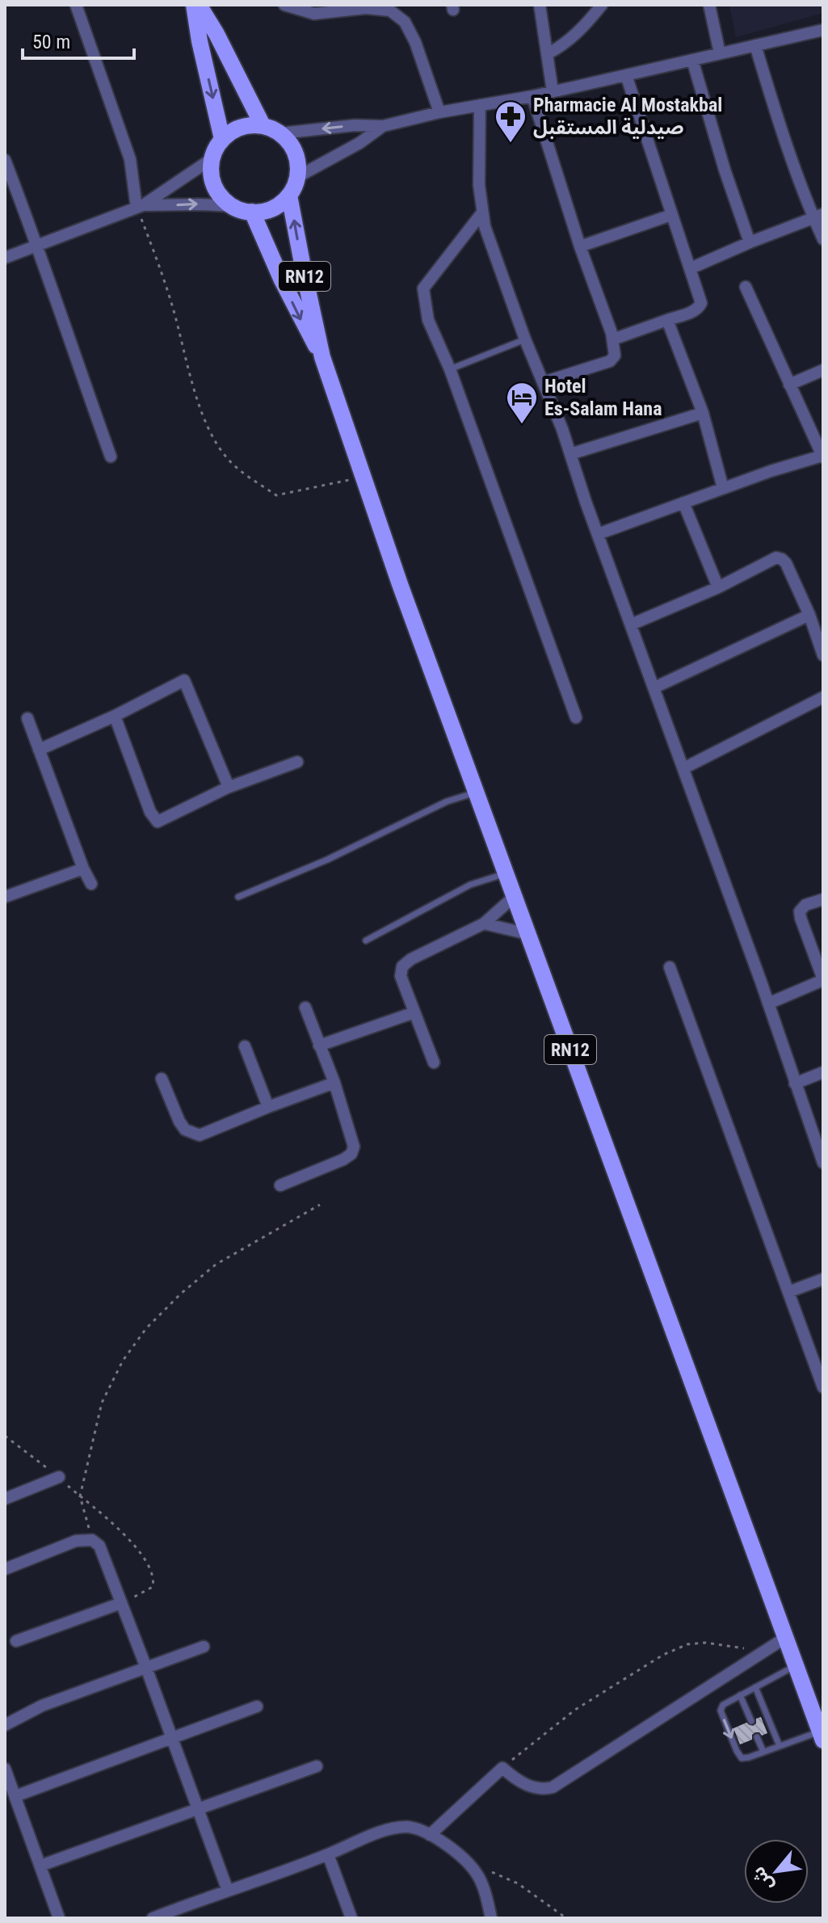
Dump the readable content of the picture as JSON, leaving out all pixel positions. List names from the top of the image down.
{
  "streets": {
    "main road": ["RN12"]
  },
  "places": {
    "pharmacy": ["Pharmacie Al Mostakbal صيدلية المستقبل"],
    "hotel": ["Hotel Es-Salam Hana"]
  },
  "scale_bar": "50 m",
  "north": "bottom left"
}
